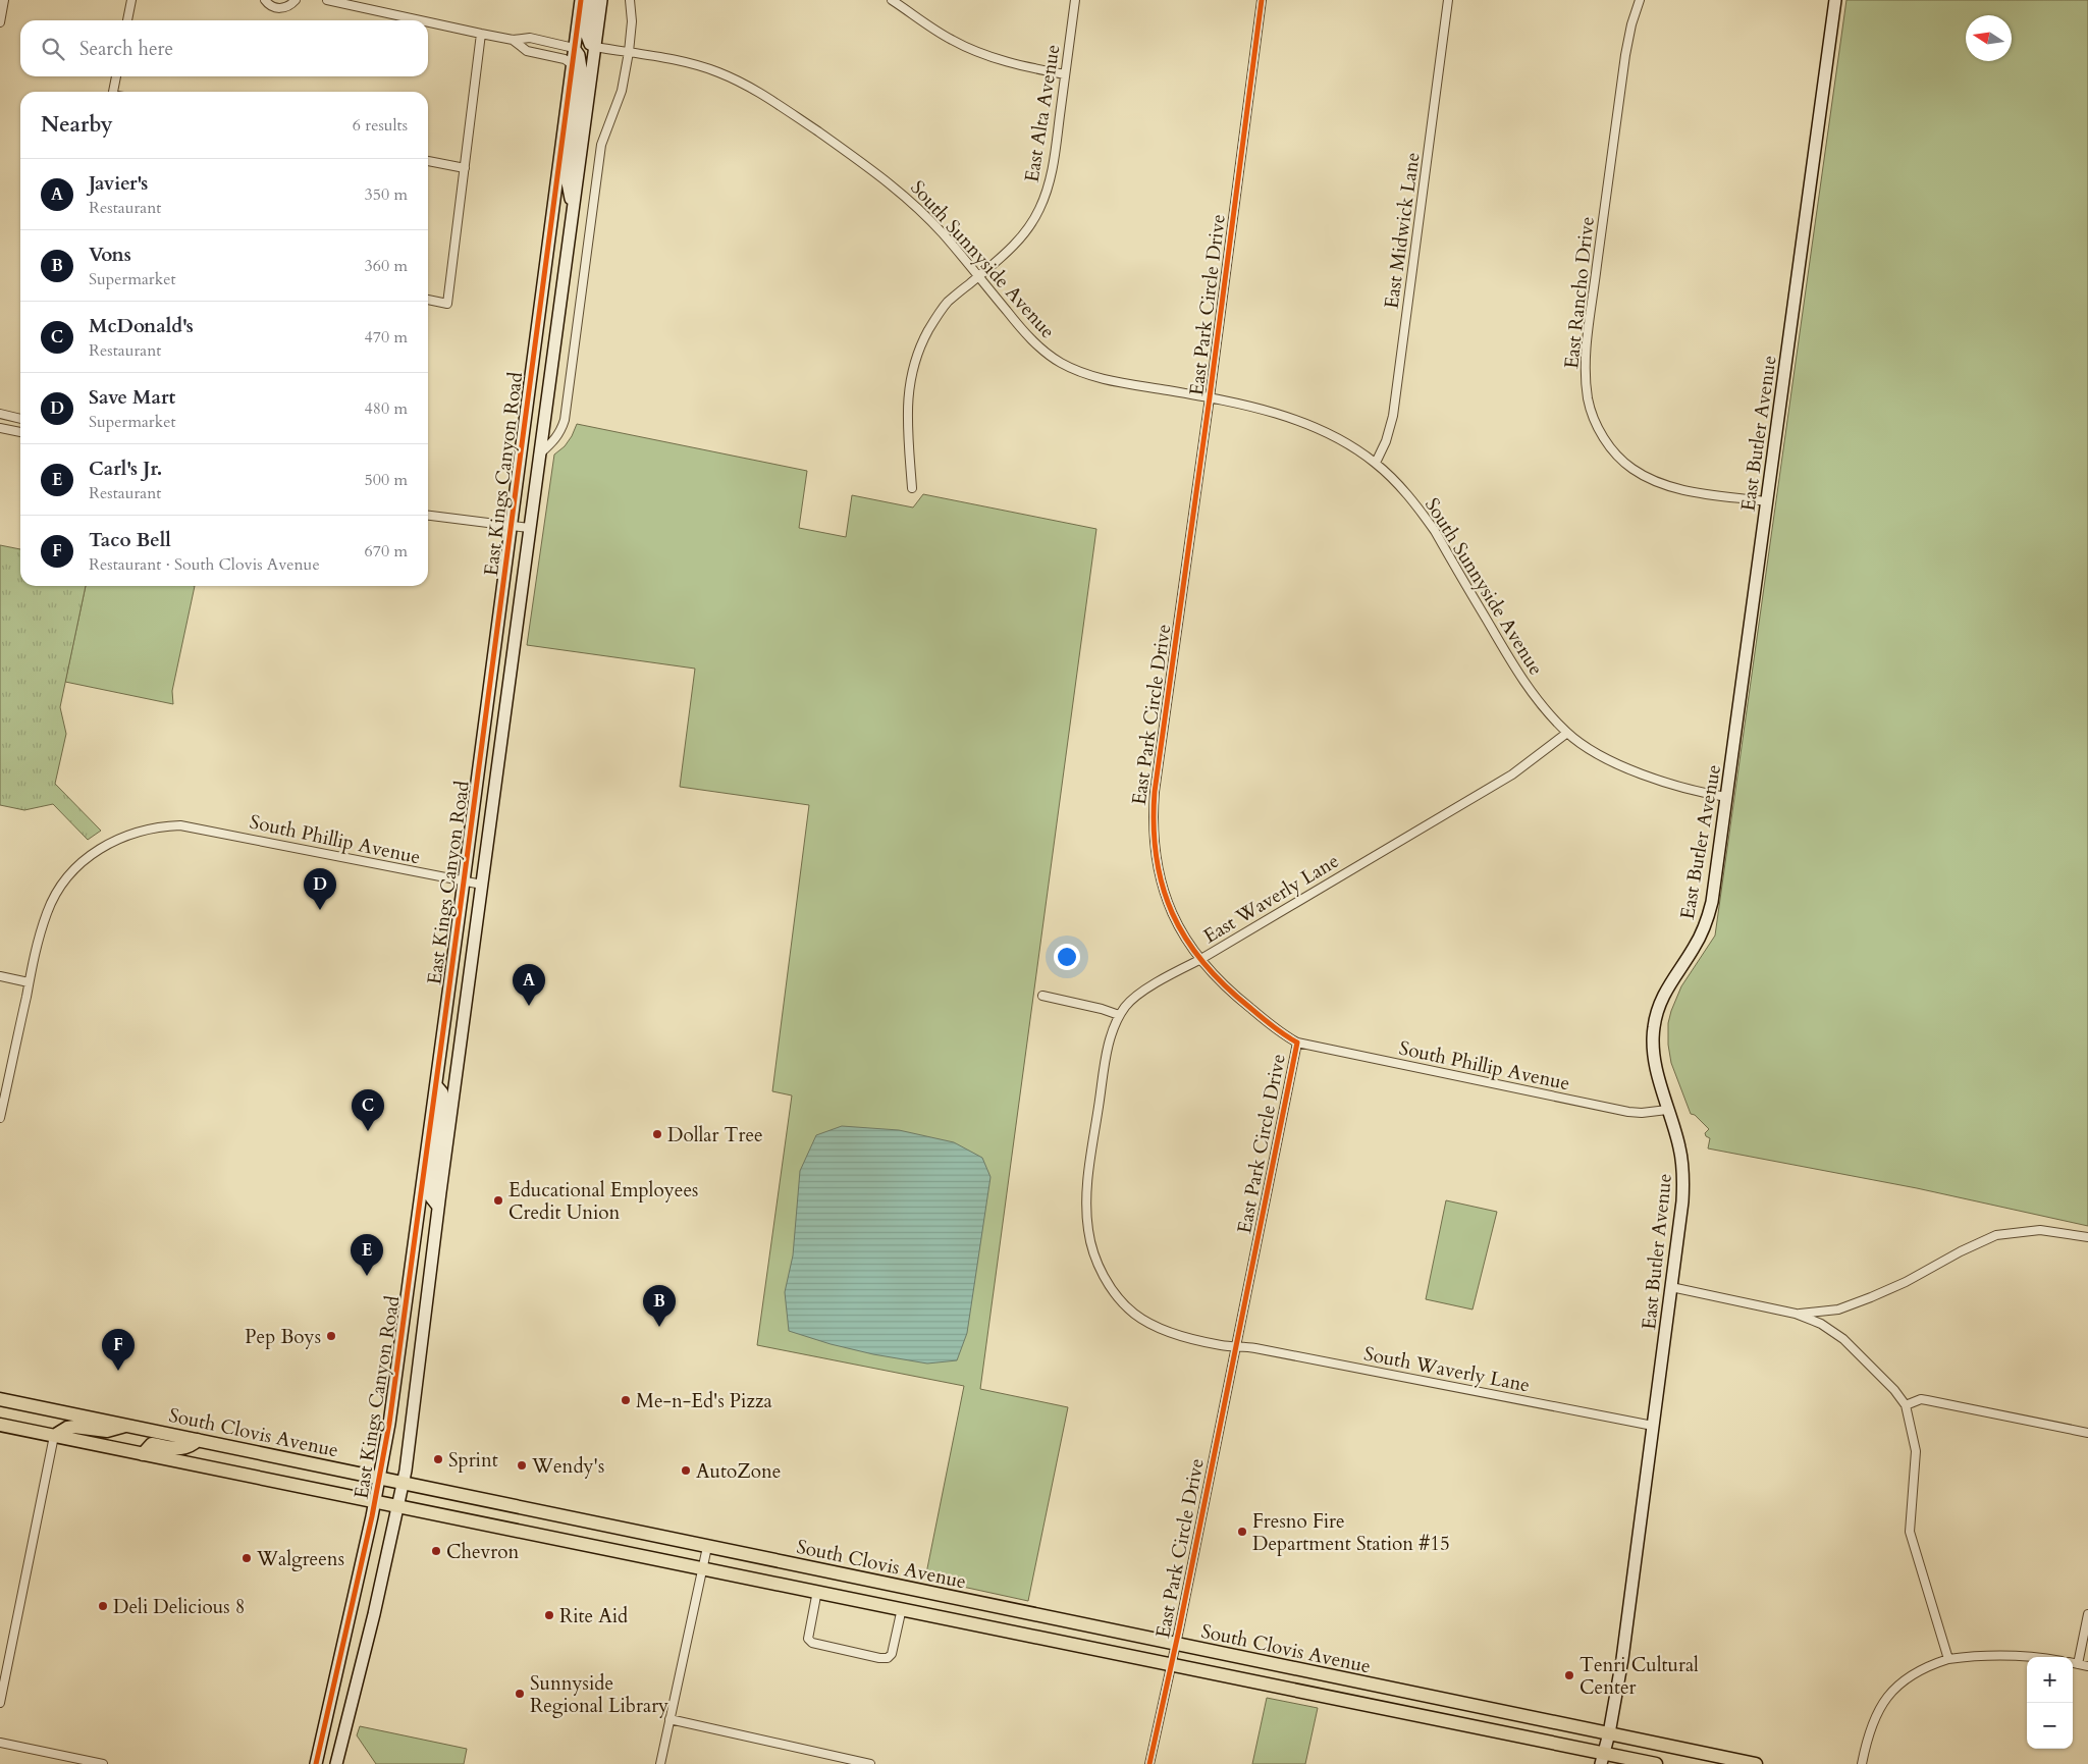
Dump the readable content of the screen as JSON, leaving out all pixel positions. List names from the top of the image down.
{
  "streets": {
    "main road": ["East Butler Avenue", "East Kings Canyon Road", "South Clovis Avenue"],
    "street": [
      "East Alta Avenue",
      "East Midwick Lane",
      "South Sunnyside Avenue",
      "East Rancho Drive",
      "East Park Circle Drive",
      "South Phillip Avenue",
      "East Waverly Lane",
      "South Waverly Lane"
    ]
  },
  "crossings": [
    ["East Alta Avenue", "South Sunnyside Avenue"],
    ["East Midwick Lane", "South Sunnyside Avenue"],
    ["South Sunnyside Avenue", "East Park Circle Drive"],
    ["South Sunnyside Avenue", "East Butler Avenue"],
    ["South Sunnyside Avenue", "East Kings Canyon Road"],
    ["South Sunnyside Avenue", "East Waverly Lane"],
    ["East Rancho Drive", "East Butler Avenue"],
    ["East Park Circle Drive", "South Phillip Avenue"],
    ["East Park Circle Drive", "East Waverly Lane"],
    ["East Park Circle Drive", "South Waverly Lane"],
    ["East Park Circle Drive", "South Clovis Avenue"],
    ["East Butler Avenue", "South Phillip Avenue"],
    ["East Butler Avenue", "South Waverly Lane"],
    ["East Butler Avenue", "South Clovis Avenue"],
    ["East Kings Canyon Road", "South Phillip Avenue"],
    ["East Kings Canyon Road", "South Clovis Avenue"],
    ["East Waverly Lane", "South Waverly Lane"]
  ],
  "places": [
    "Dollar Tree",
    "Educational Employees Credit Union",
    "Pep Boys",
    "Me-n-Ed's Pizza",
    "Sprint",
    "Wendy's",
    "AutoZone",
    "Fresno Fire Department Station #15",
    "Chevron",
    "Walgreens",
    "Deli Delicious 8",
    "Rite Aid",
    "Tenri Cultural Center",
    "Sunnyside Regional Library"
  ],
  "north": "left",
  "page": {
    "search": "Search here",
    "heading": ["Nearby", "6 results"],
    "list": [
      {
        "mark": "A",
        "name": "Javier's",
        "note": "Restaurant",
        "value": "350 m"
      },
      {
        "mark": "B",
        "name": "Vons",
        "note": "Supermarket",
        "value": "360 m"
      },
      {
        "mark": "C",
        "name": "McDonald's",
        "note": "Restaurant",
        "value": "470 m"
      },
      {
        "mark": "D",
        "name": "Save Mart",
        "note": "Supermarket",
        "value": "480 m"
      },
      {
        "mark": "E",
        "name": "Carl's Jr.",
        "note": "Restaurant",
        "value": "500 m"
      },
      {
        "mark": "F",
        "name": "Taco Bell",
        "note": "Restaurant · South Clovis Avenue",
        "value": "670 m"
      }
    ],
    "pins": [
      "D",
      "A",
      "C",
      "E",
      "B",
      "F"
    ],
    "map_buttons": ["+", "−"]
  }
}
